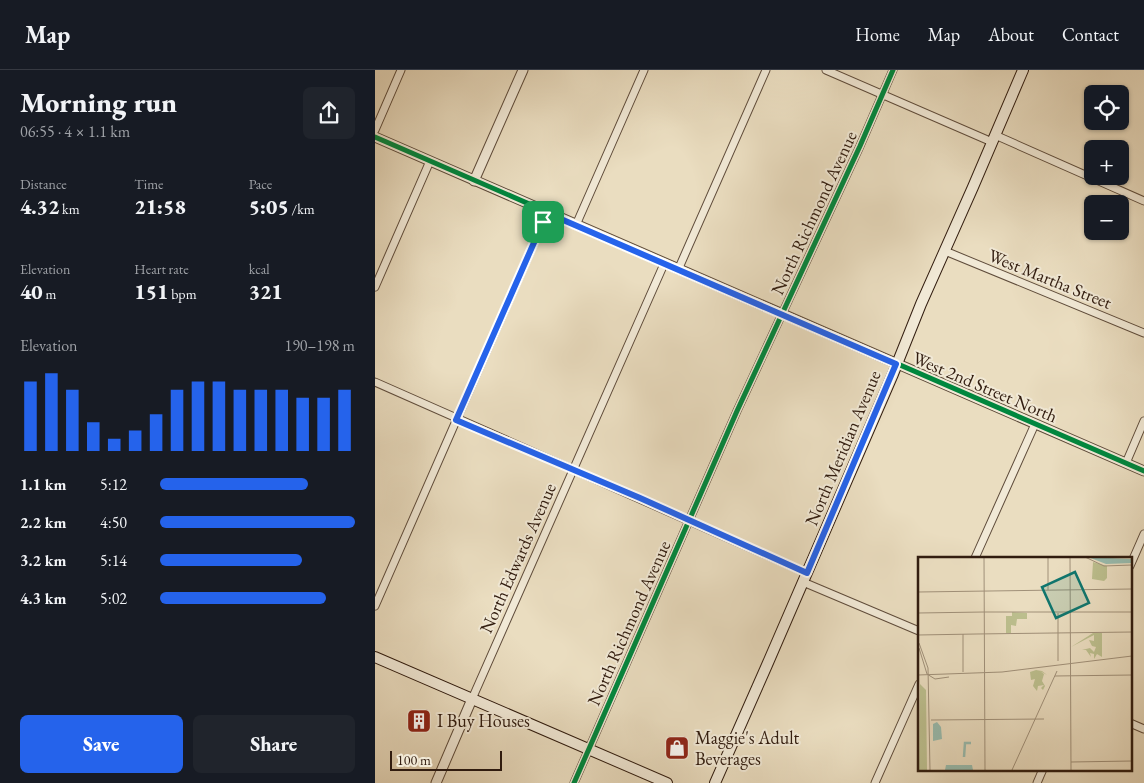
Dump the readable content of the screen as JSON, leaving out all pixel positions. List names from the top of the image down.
{
  "streets": {
    "main road": ["North Meridian Avenue"],
    "street": [
      "North Richmond Avenue",
      "West Martha Street",
      "West 2nd Street North",
      "North Edwards Avenue"
    ]
  },
  "crossings": [
    ["North Richmond Avenue", "West 2nd Street North"],
    ["West Martha Street", "North Meridian Avenue"],
    ["West 2nd Street North", "North Meridian Avenue"],
    ["West 2nd Street North", "North Edwards Avenue"]
  ],
  "places": {
    "building": ["I Buy Houses"],
    "shop": ["Maggie's Adult Beverages"]
  },
  "scale_bar": "100 m",
  "page": {
    "header": "Map",
    "nav": [
      "Home",
      "Map",
      "About",
      "Contact"
    ],
    "heading": ["Morning run", "06:55 · 4 × 1.1 km"],
    "map_buttons": ["+", "−"],
    "stats": [
      ["Distance", "4.32 km"],
      ["Time", "21:58"],
      ["Pace", "5:05 /km"],
      ["Elevation", "40 m"],
      ["Heart rate", "151 bpm"],
      ["kcal", "321"]
    ],
    "chart": ["Elevation", "190–198 m"],
    "list": [
      {
        "name": "1.1 km",
        "note": "5:12"
      },
      {
        "name": "2.2 km",
        "note": "4:50"
      },
      {
        "name": "3.2 km",
        "note": "5:14"
      },
      {
        "name": "4.3 km",
        "note": "5:02"
      }
    ],
    "buttons": ["Save", "Share"],
    "scale": "100 m"
  }
}
